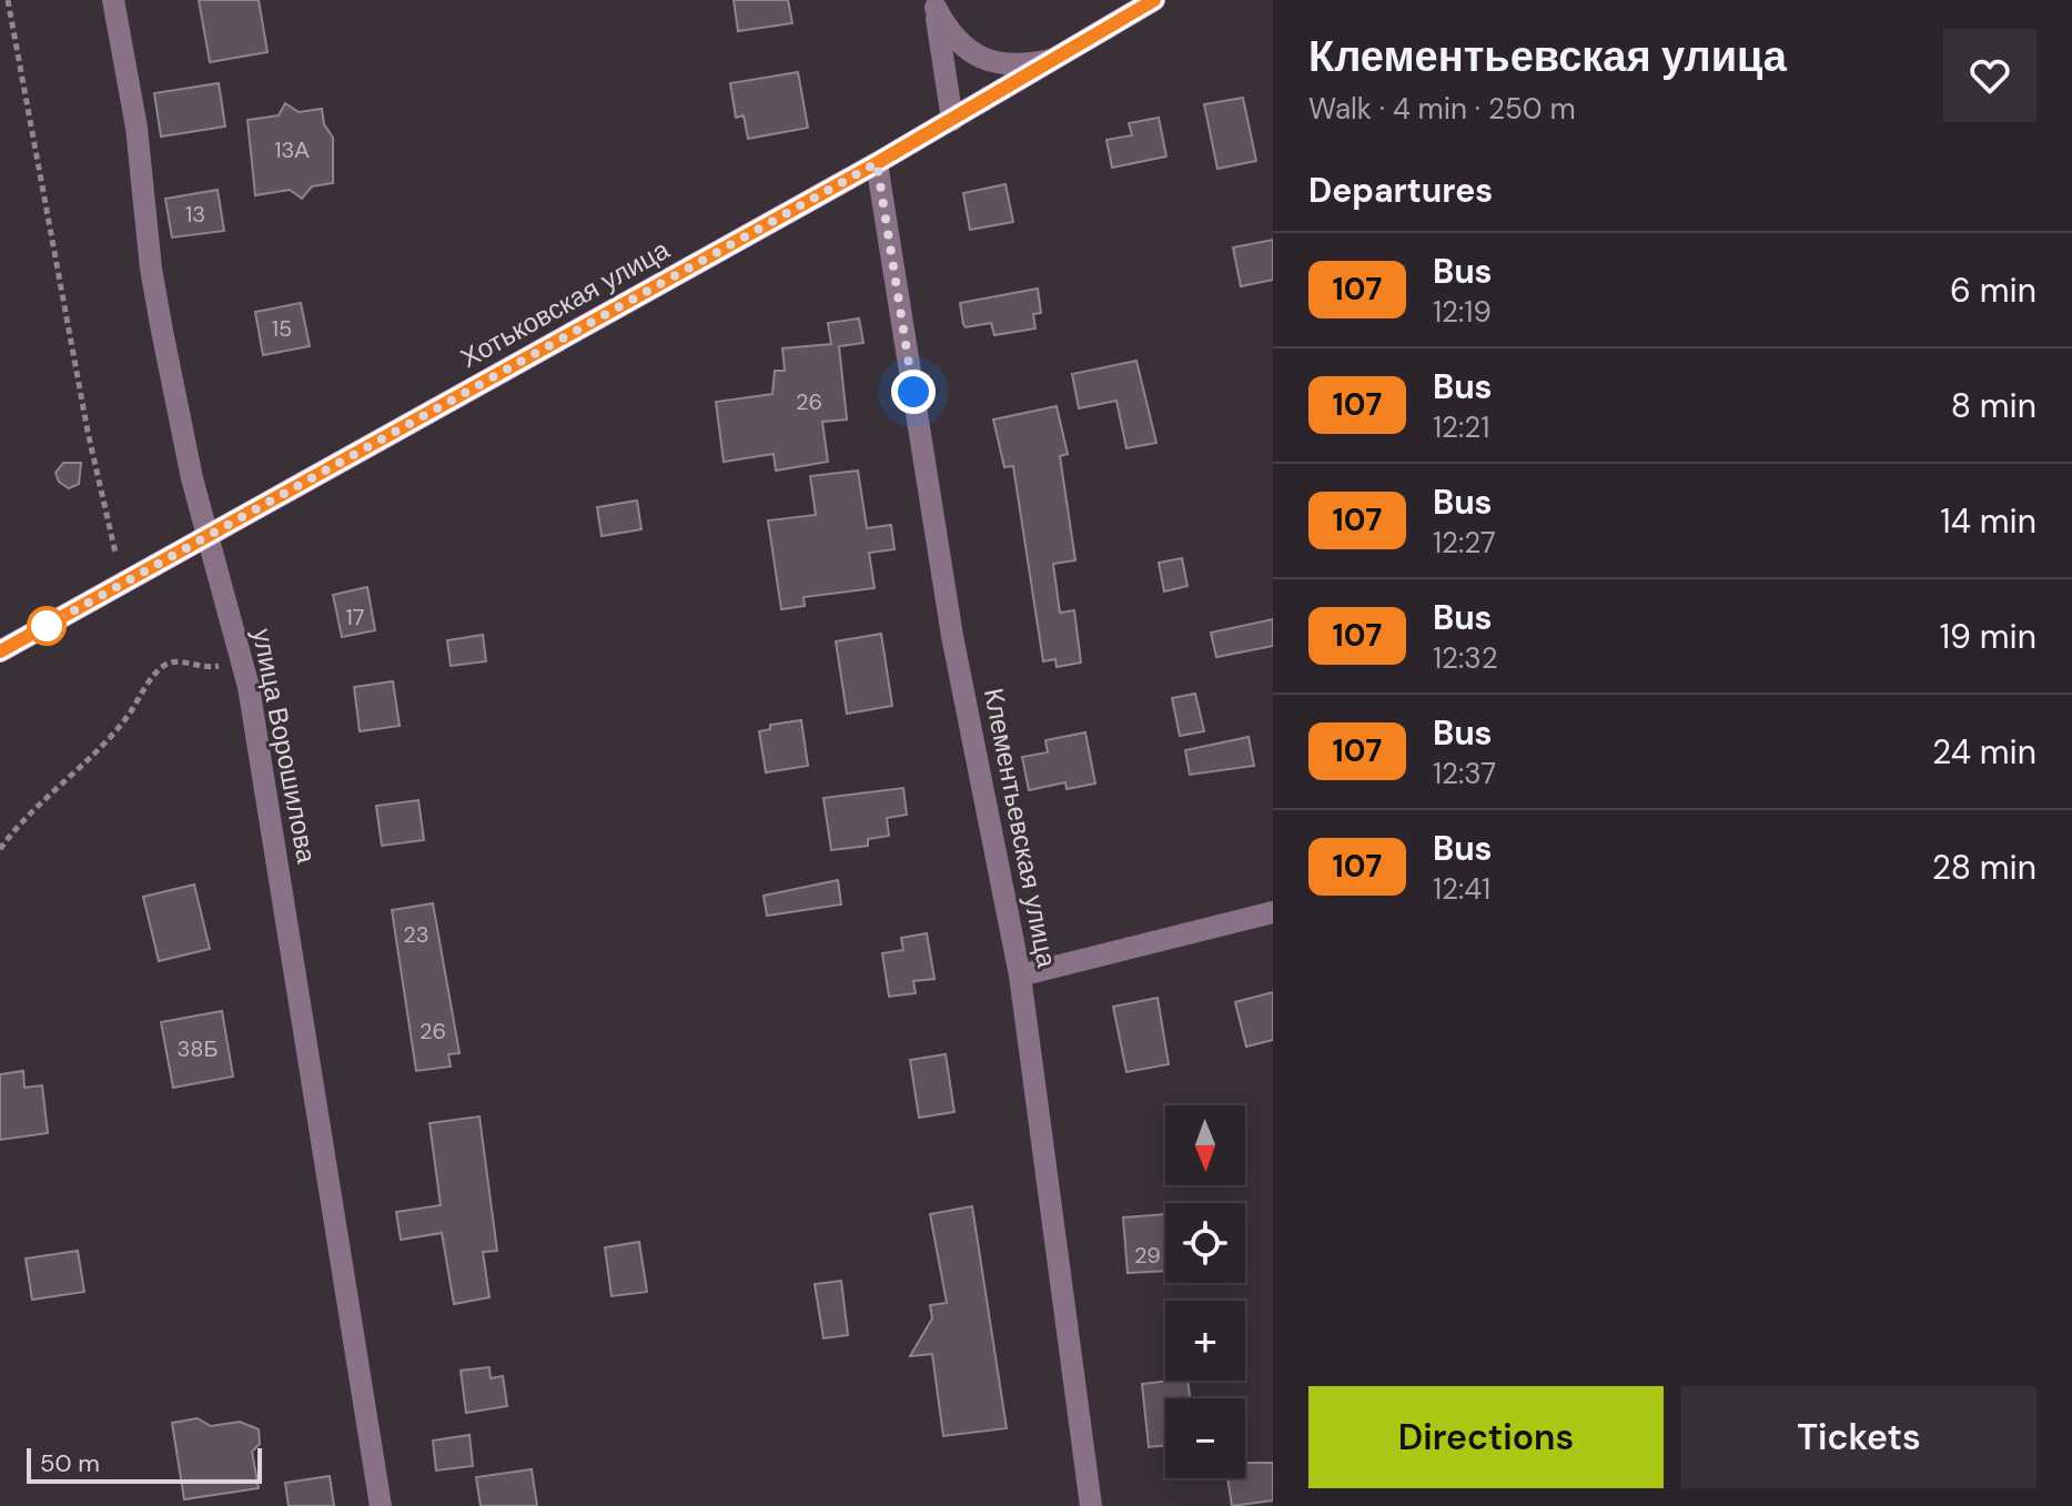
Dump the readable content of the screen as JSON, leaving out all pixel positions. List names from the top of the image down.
{
  "streets": {
    "main road": ["Хотьковская улица"],
    "street": ["улица Ворошилова", "Клементьевская улица"]
  },
  "crossings": [
    ["Хотьковская улица", "улица Ворошилова"],
    ["Хотьковская улица", "Клементьевская улица"]
  ],
  "lines": ["bus line 107"],
  "house_numbers": [
    "13А",
    "13",
    "15",
    "26",
    "17",
    "23",
    "26",
    "38Б",
    "29"
  ],
  "scale_bar": "50 m",
  "north": "bottom",
  "page": {
    "heading": [
      ["Клементьевская улица", "Walk · 4 min · 250 m"],
      "Departures"
    ],
    "list": [
      {
        "mark": "107",
        "name": "Bus",
        "note": "12:19",
        "value": "6 min"
      },
      {
        "mark": "107",
        "name": "Bus",
        "note": "12:21",
        "value": "8 min"
      },
      {
        "mark": "107",
        "name": "Bus",
        "note": "12:27",
        "value": "14 min"
      },
      {
        "mark": "107",
        "name": "Bus",
        "note": "12:32",
        "value": "19 min"
      },
      {
        "mark": "107",
        "name": "Bus",
        "note": "12:37",
        "value": "24 min"
      },
      {
        "mark": "107",
        "name": "Bus",
        "note": "12:41",
        "value": "28 min"
      }
    ],
    "map_buttons": ["+", "−"],
    "buttons": ["Directions", "Tickets"],
    "scale": "50 m"
  }
}
